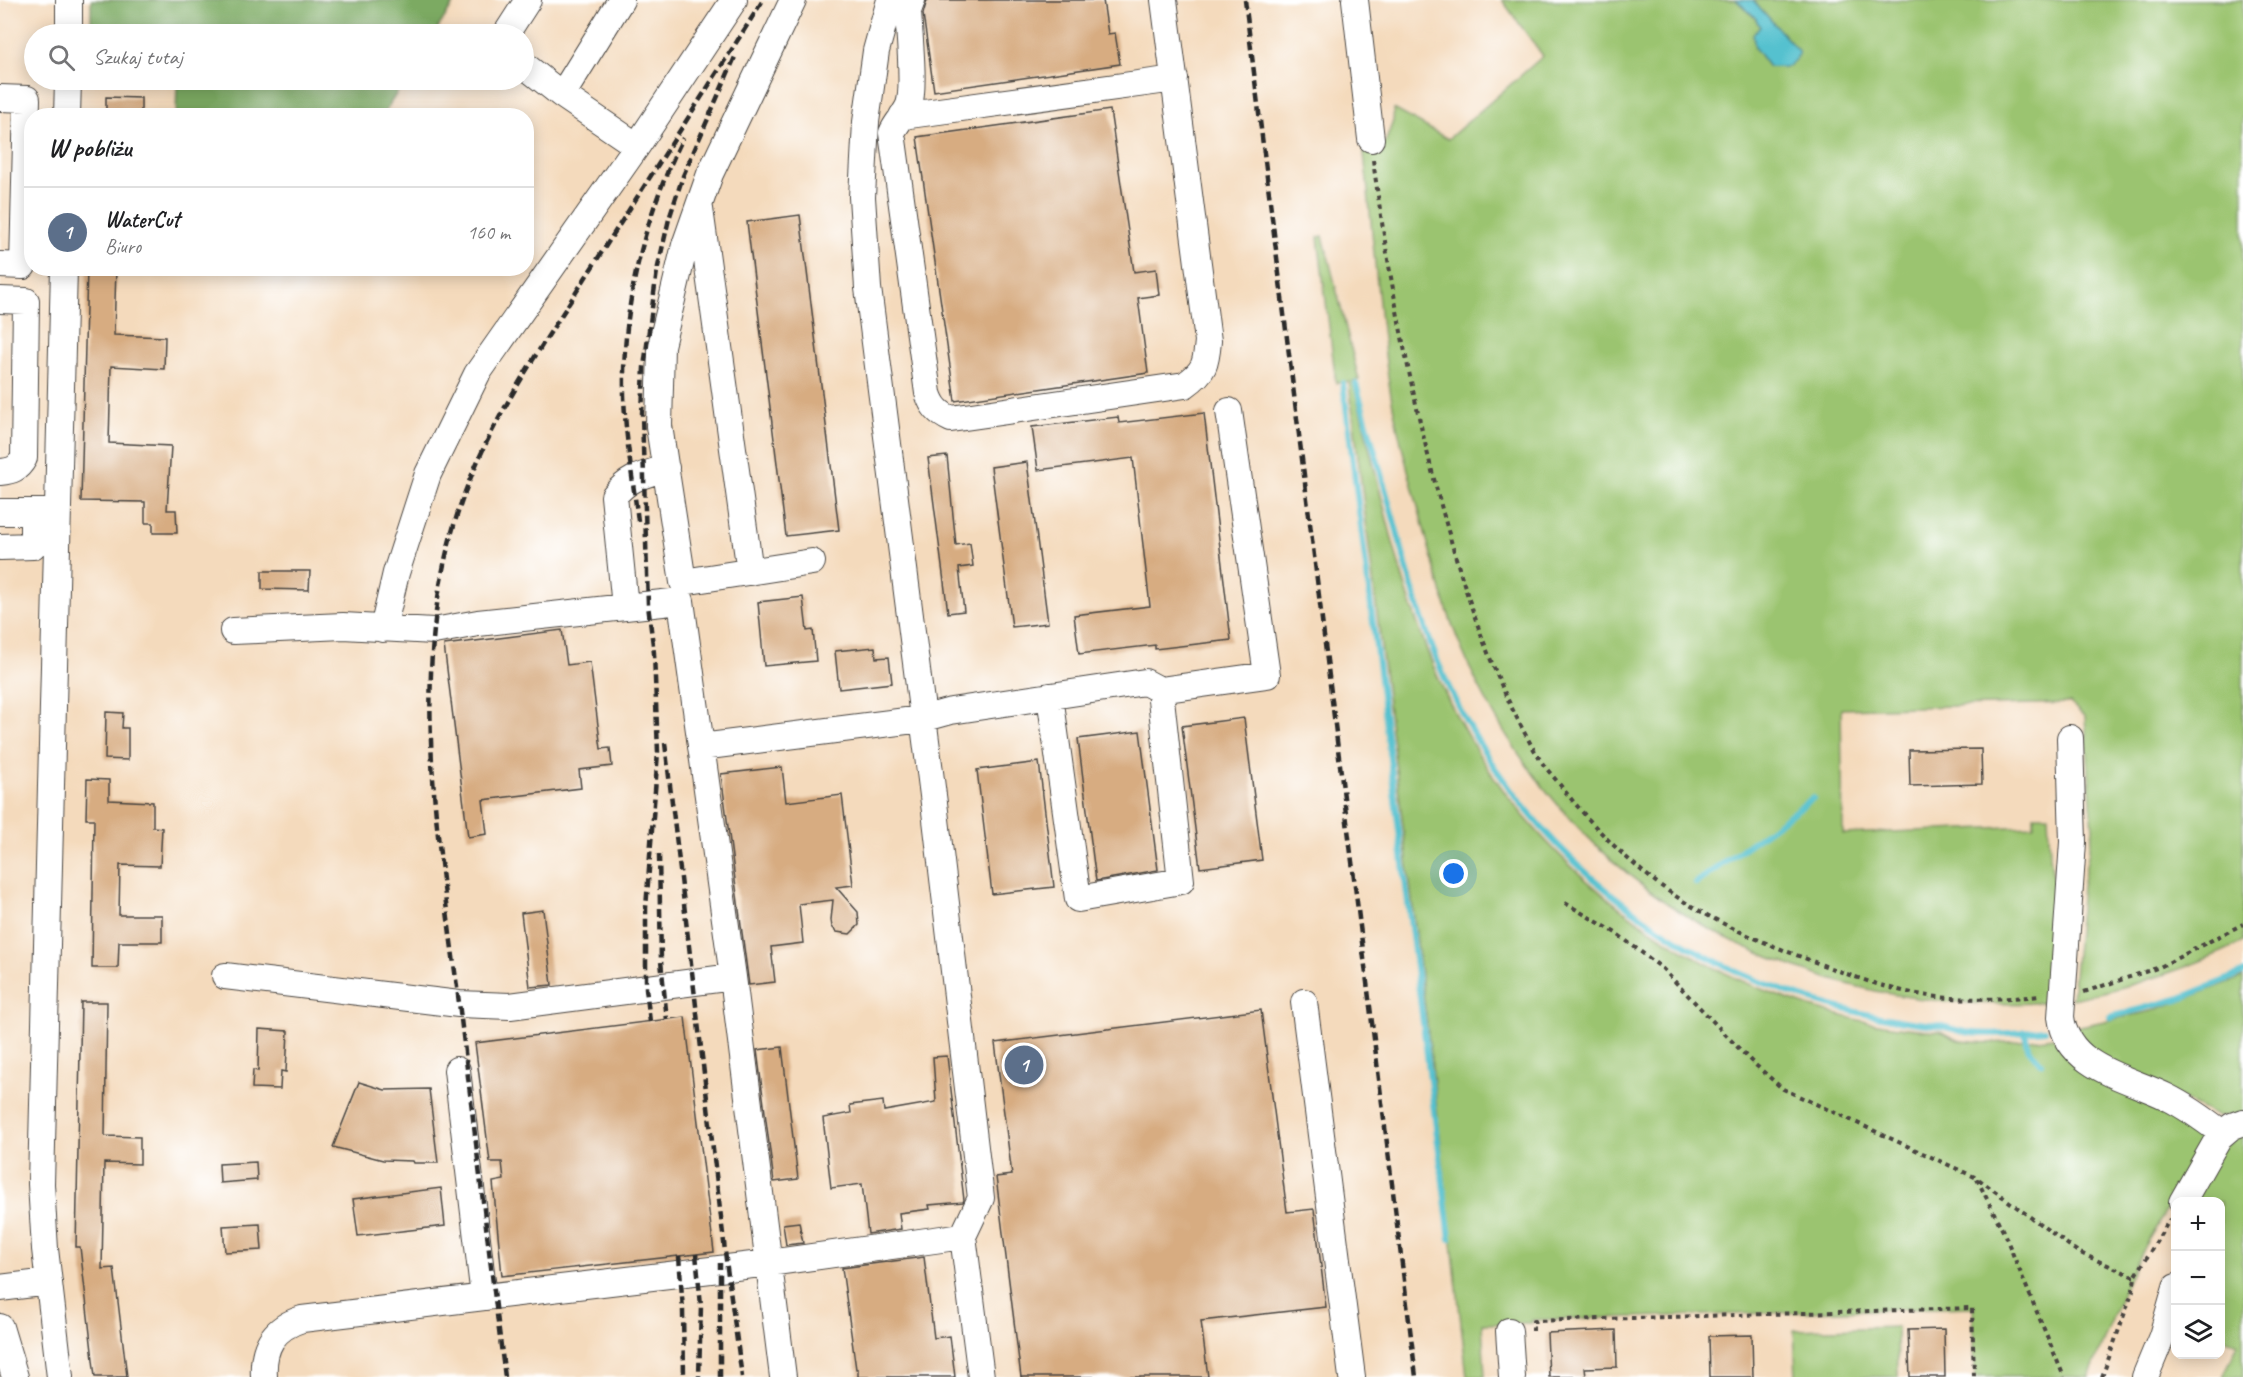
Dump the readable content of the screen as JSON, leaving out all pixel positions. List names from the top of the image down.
{
  "page": {
    "search": "Szukaj tutaj",
    "heading": "W pobliżu",
    "list": [
      {
        "mark": "1",
        "name": "WaterCut",
        "note": "Biuro",
        "value": "160 m"
      }
    ],
    "pins": "1",
    "map_buttons": ["+", "−"]
  }
}
